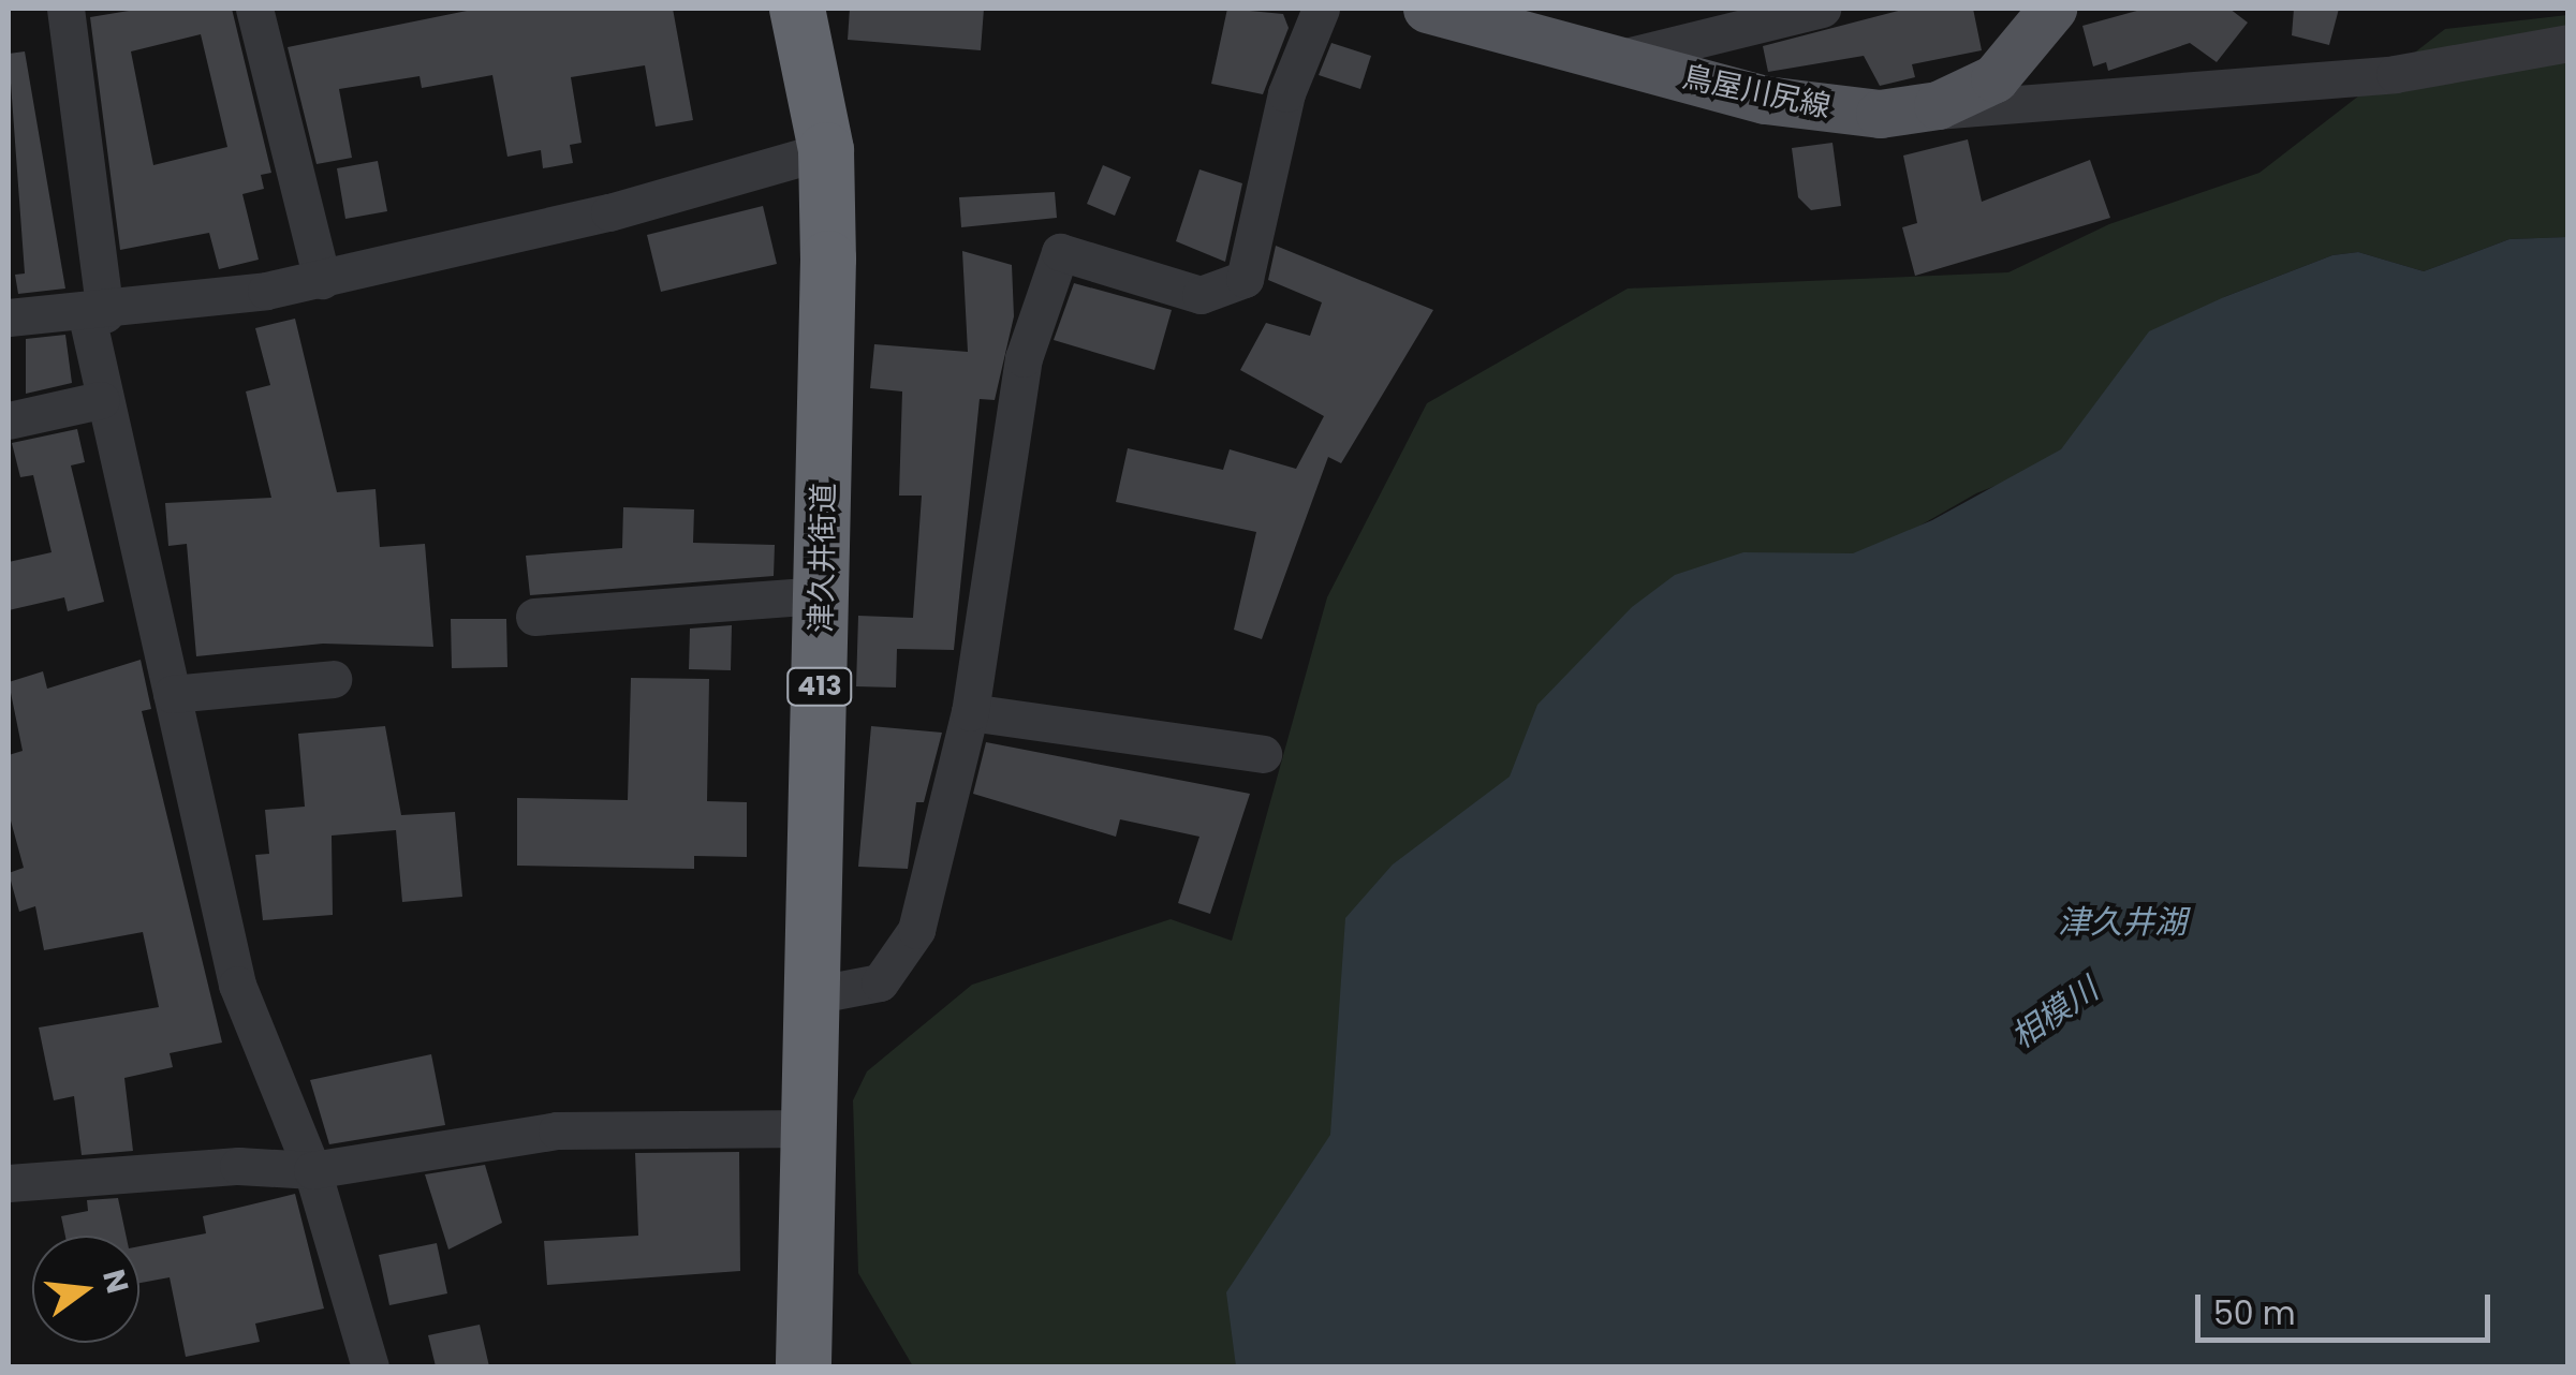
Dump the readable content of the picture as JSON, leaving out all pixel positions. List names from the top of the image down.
{
  "streets": {
    "highway": ["津久井街道", "413"],
    "main road": ["鳥屋川尻線"]
  },
  "water": ["津久井湖", "相模川"],
  "scale_bar": "50 m",
  "north": "right"
}
